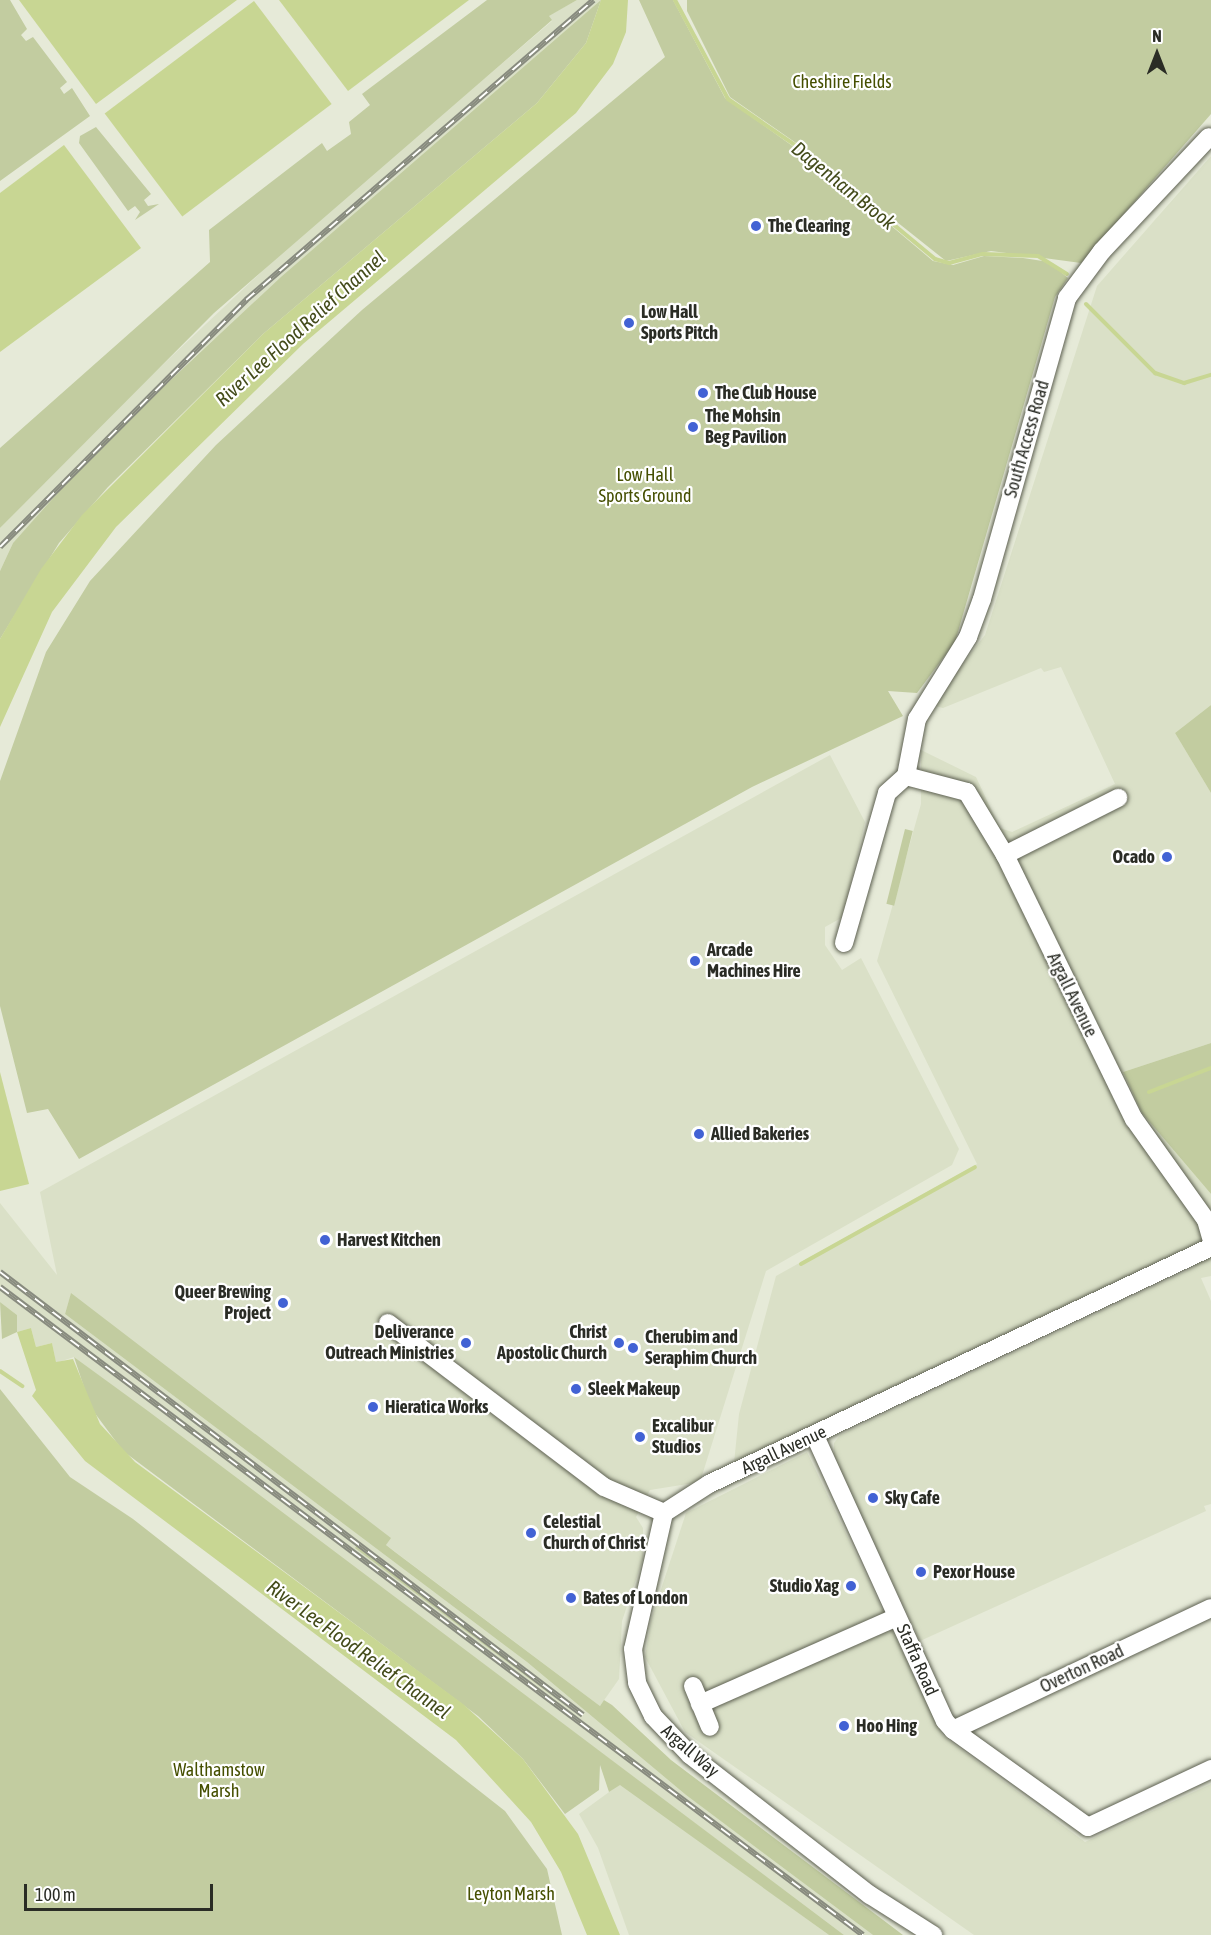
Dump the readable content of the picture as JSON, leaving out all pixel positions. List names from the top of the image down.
{
  "streets": {
    "street": [
      "South Access Road",
      "Argall Avenue",
      "Staffa Road",
      "Overton Road",
      "Argall Way"
    ]
  },
  "crossings": [
    ["Argall Avenue", "Staffa Road"],
    ["Argall Avenue", "Argall Way"],
    ["Staffa Road", "Overton Road"]
  ],
  "water": ["Dagenham Brook", "River Lee Flood Relief Channel"],
  "parks": [
    "Cheshire Fields",
    "Low Hall Sports Ground",
    "Walthamstow Marsh",
    "Leyton Marsh"
  ],
  "places": [
    "The Clearing",
    "Low Hall Sports Pitch",
    "The Club House",
    "The Mohsin Beg Pavilion",
    "Ocado",
    "Arcade Machines Hire",
    "Allied Bakeries",
    "Harvest Kitchen",
    "Queer Brewing Project",
    "Deliverance Outreach Ministries",
    "Christ Apostolic Church",
    "Cherubim and Seraphim Church",
    "Sleek Makeup",
    "Hieratica Works",
    "Excalibur Studios",
    "Sky Cafe",
    "Celestial Church of Christ",
    "Pexor House",
    "Studio Xag",
    "Bates of London",
    "Hoo Hing"
  ],
  "scale_bar": "100 m",
  "north": "top"
}
